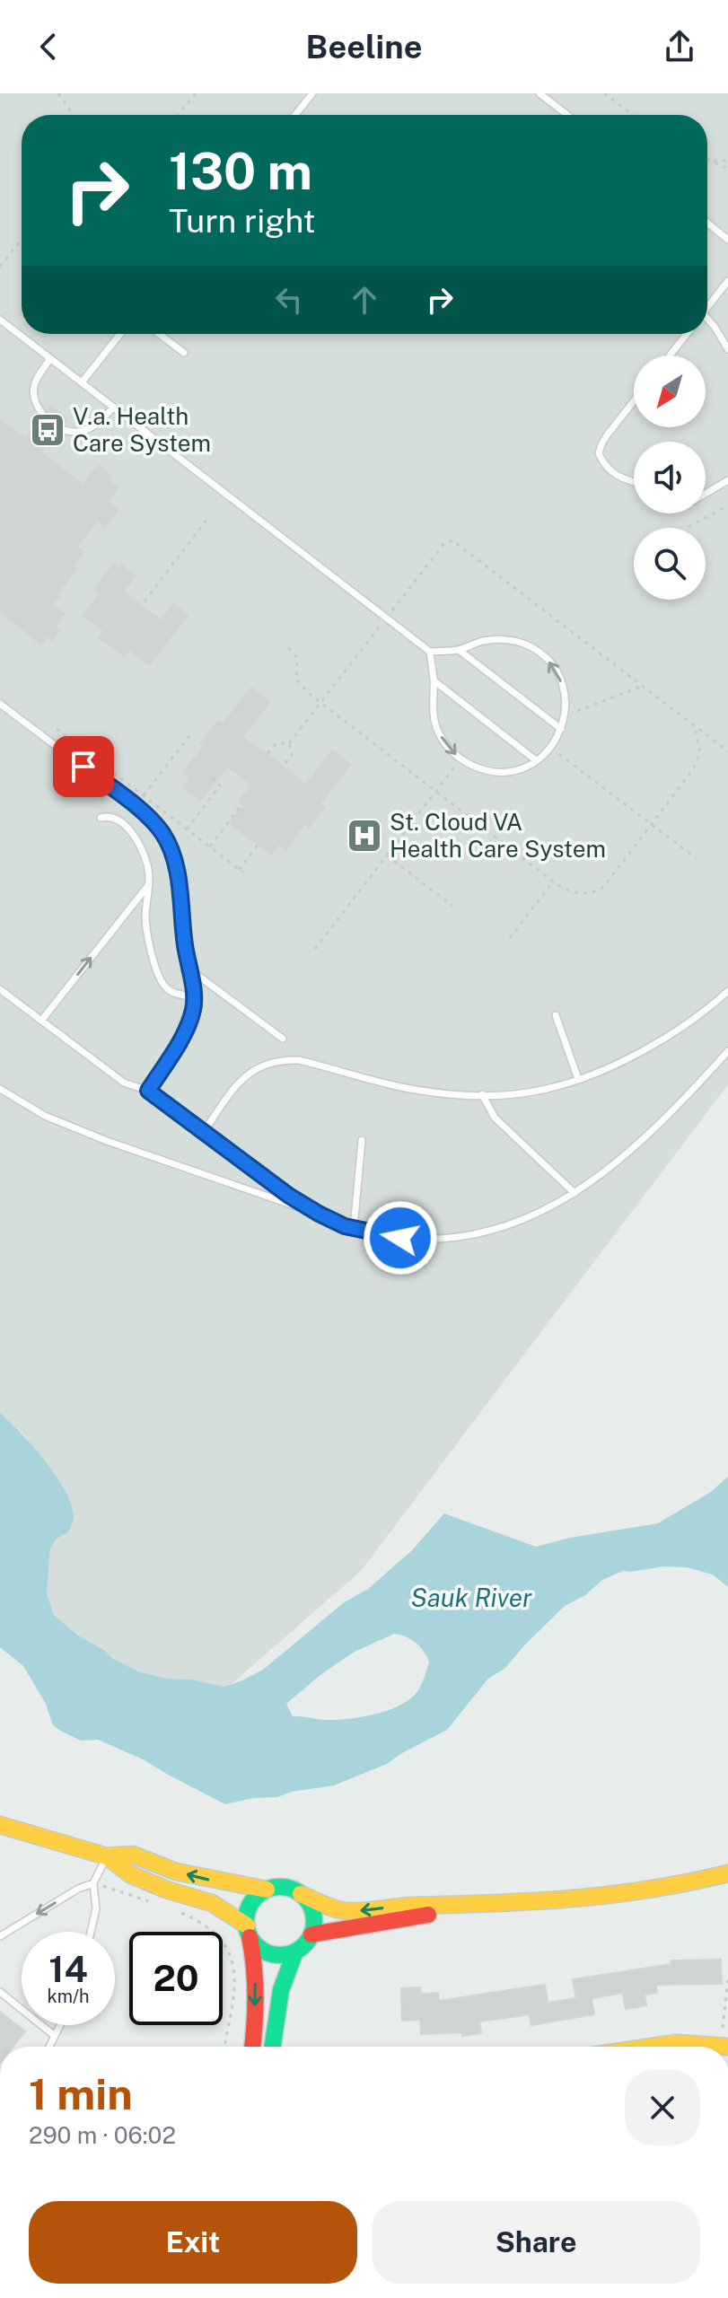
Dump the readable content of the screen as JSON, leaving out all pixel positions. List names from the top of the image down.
{
  "water": ["Sauk River"],
  "places": {
    "bus stop": ["V.a. Health Care System"],
    "hospital": ["St. Cloud VA Health Care System"]
  },
  "north": "bottom left",
  "page": {
    "header": "Beeline",
    "turn": ["130 m", "Turn right"],
    "speed": "14 km/h",
    "limit": "20",
    "heading": ["1 min", "290 m · 06:02"],
    "buttons": ["Exit", "Share"]
  }
}
